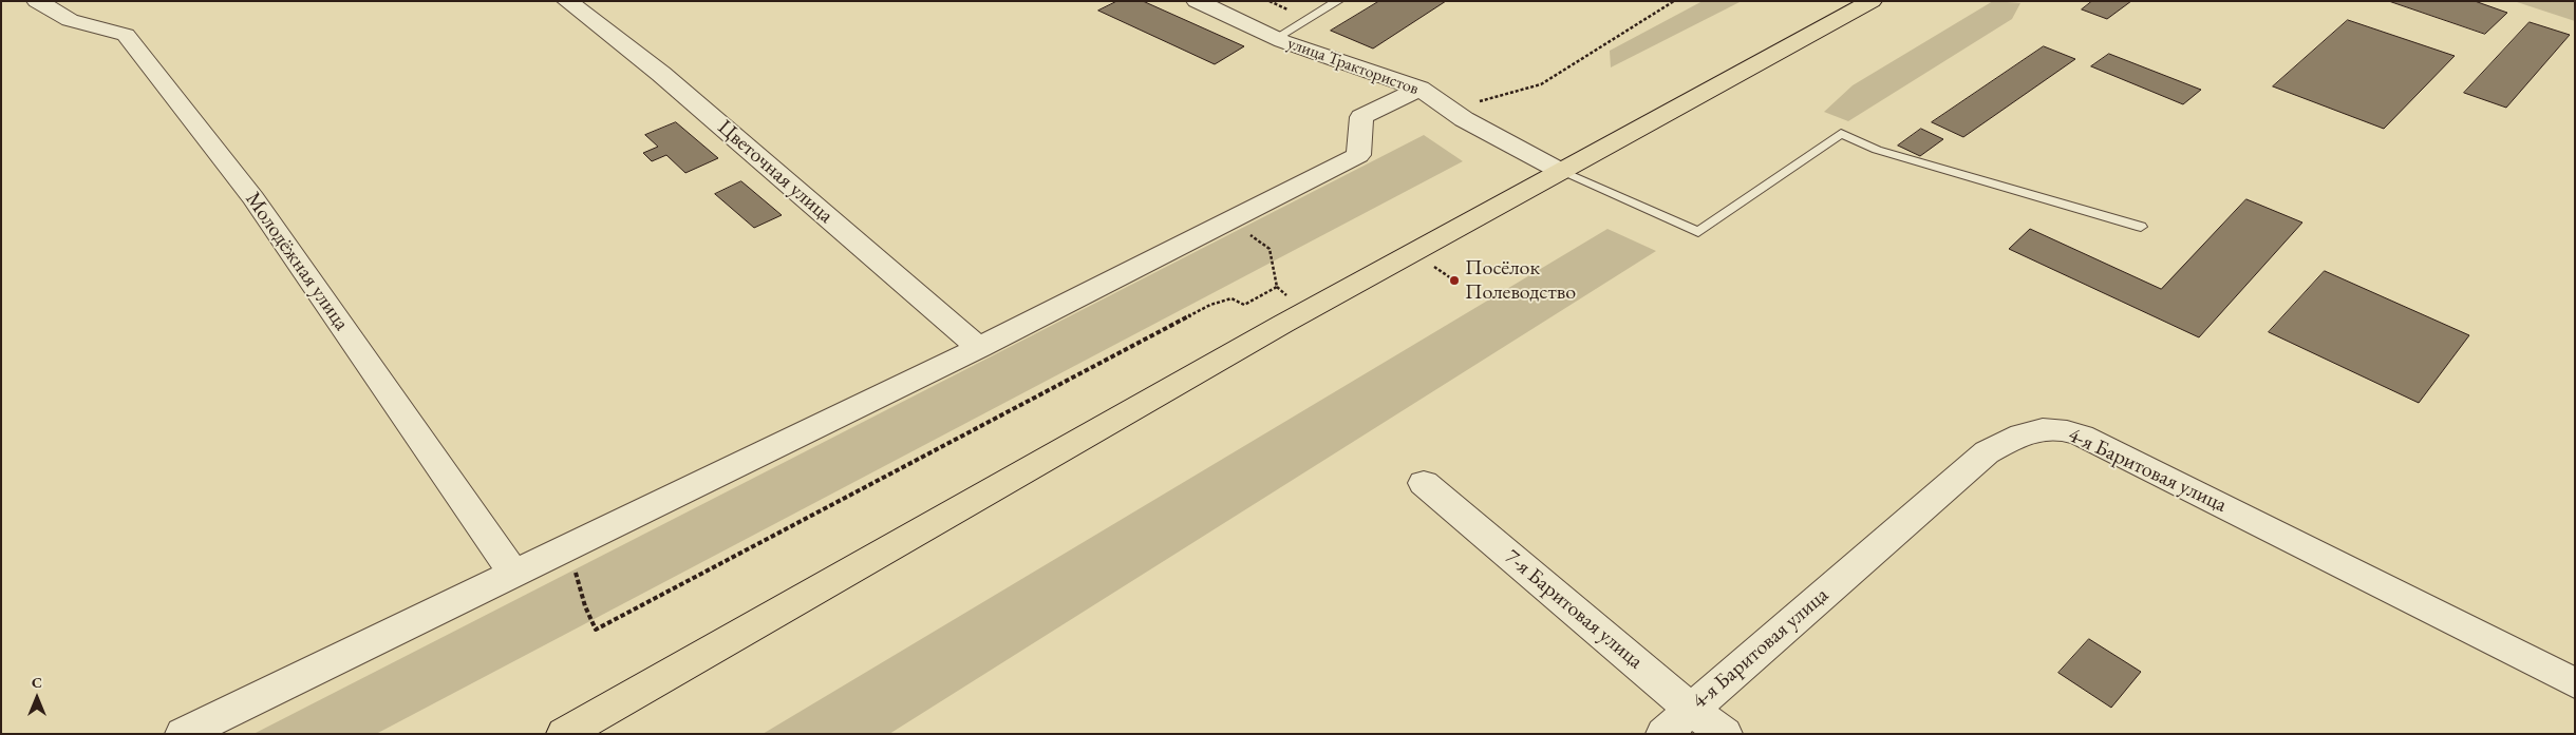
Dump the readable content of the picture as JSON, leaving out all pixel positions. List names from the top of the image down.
{
  "streets": {
    "street": [
      "улица Трактористов",
      "Цветочная улица",
      "Молодёжная улица",
      "4-я Баритовая улица",
      "7-я Баритовая улица"
    ]
  },
  "crossings": [
    ["4-я Баритовая улица", "7-я Баритовая улица"]
  ],
  "places": ["Посёлок Полеводство"],
  "north": "top"
}
